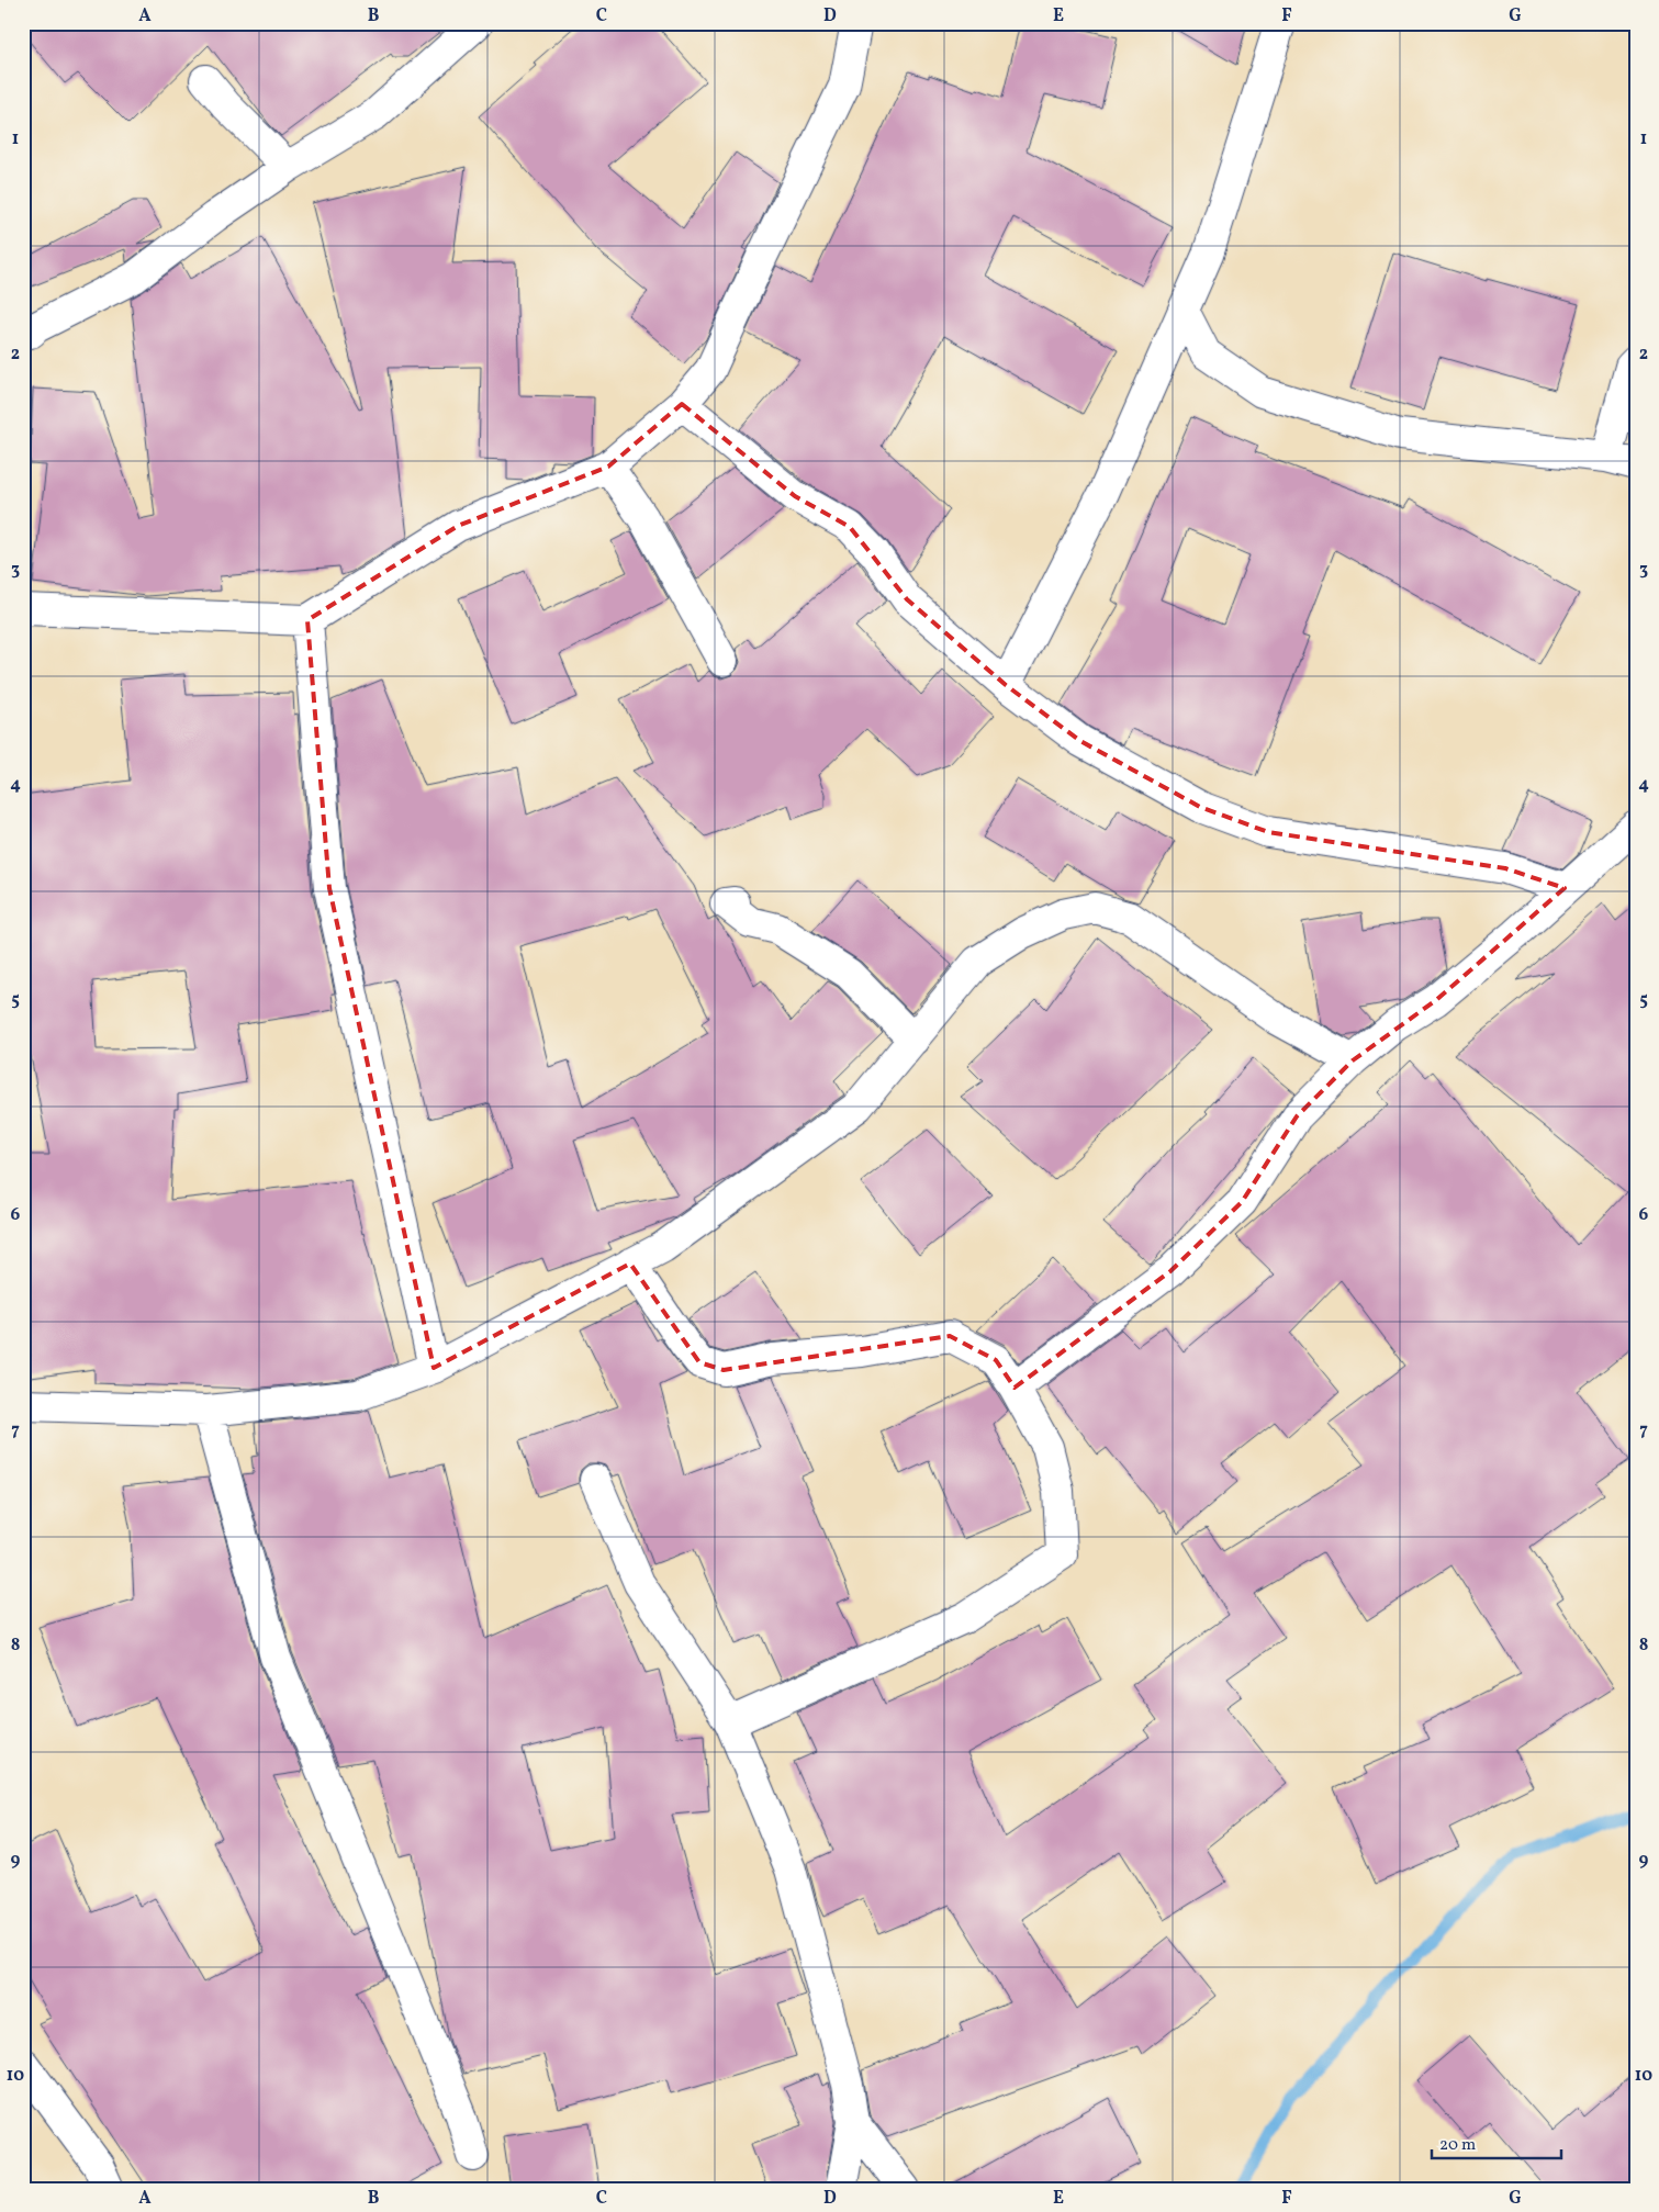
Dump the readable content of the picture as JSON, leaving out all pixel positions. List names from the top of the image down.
{
  "scale_bar": "20 m",
  "grid": {
    "columns": [
      "A",
      "B",
      "C",
      "D",
      "E",
      "F",
      "G"
    ],
    "rows": [
      "1",
      "2",
      "3",
      "4",
      "5",
      "6",
      "7",
      "8",
      "9",
      "10"
    ]
  }
}
